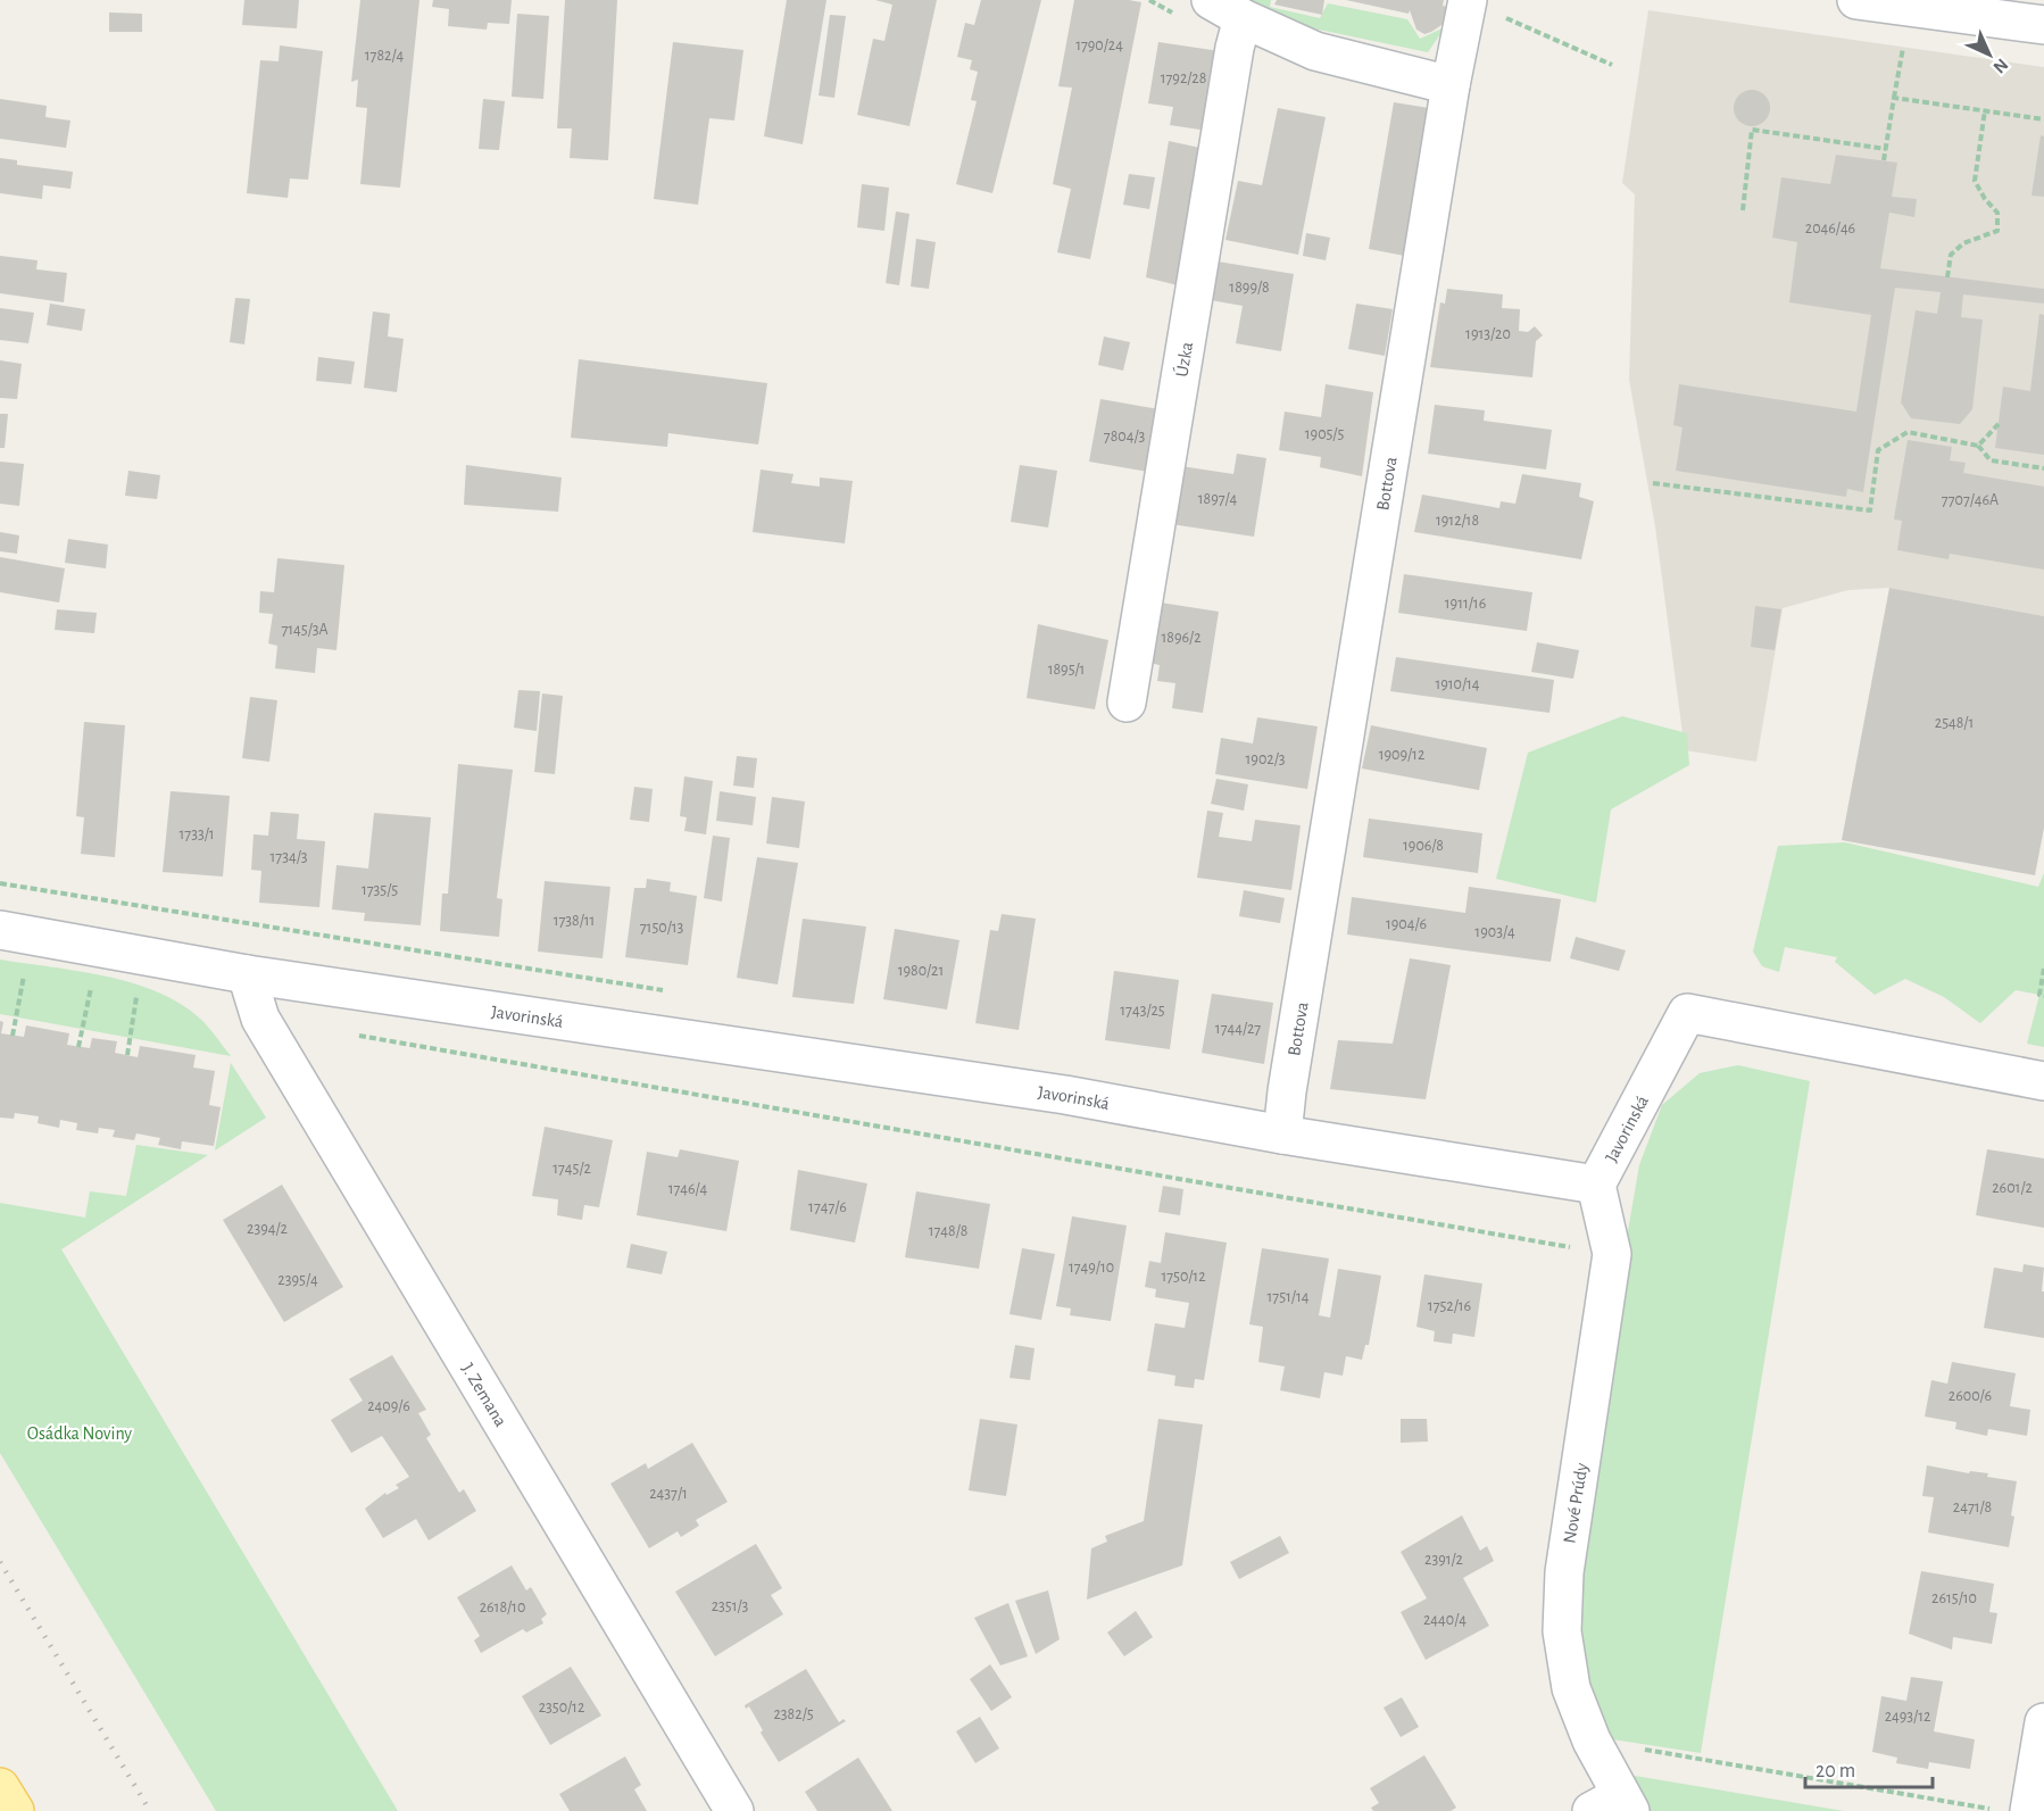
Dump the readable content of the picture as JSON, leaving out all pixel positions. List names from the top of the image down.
{
  "streets": {
    "street": [
      "Úzka",
      "Bottova",
      "Javorinská",
      "J. Zemana",
      "Nové Prúdy"
    ]
  },
  "crossings": [
    ["Bottova", "Javorinská"],
    ["Javorinská", "J. Zemana"],
    ["Javorinská", "Nové Prúdy"]
  ],
  "parks": ["Osádka Noviny"],
  "house_numbers": [
    "1790/24",
    "1782/4",
    "1792/28",
    "2046/46",
    "1899/8",
    "1913/20",
    "1905/5",
    "7804/3",
    "1897/4",
    "7707/46A",
    "1912/18",
    "1911/16",
    "7145/3A",
    "1896/2",
    "1895/1",
    "1910/14",
    "2548/1",
    "1909/12",
    "1902/3",
    "1733/1",
    "1906/8",
    "1734/3",
    "1735/5",
    "1738/11",
    "1904/6",
    "7150/13",
    "1903/4",
    "1980/21",
    "1743/25",
    "1744/27",
    "1745/2",
    "2601/2",
    "1746/4",
    "1747/6",
    "2394/2",
    "1748/8",
    "1749/10",
    "1750/12",
    "2395/4",
    "1751/14",
    "1752/16",
    "2600/6",
    "2409/6",
    "2437/1",
    "2471/8",
    "2391/2",
    "2615/10",
    "2351/3",
    "2618/10",
    "2440/4",
    "2350/12",
    "2382/5",
    "2493/12"
  ],
  "scale_bar": "20 m",
  "north": "bottom right"
}
